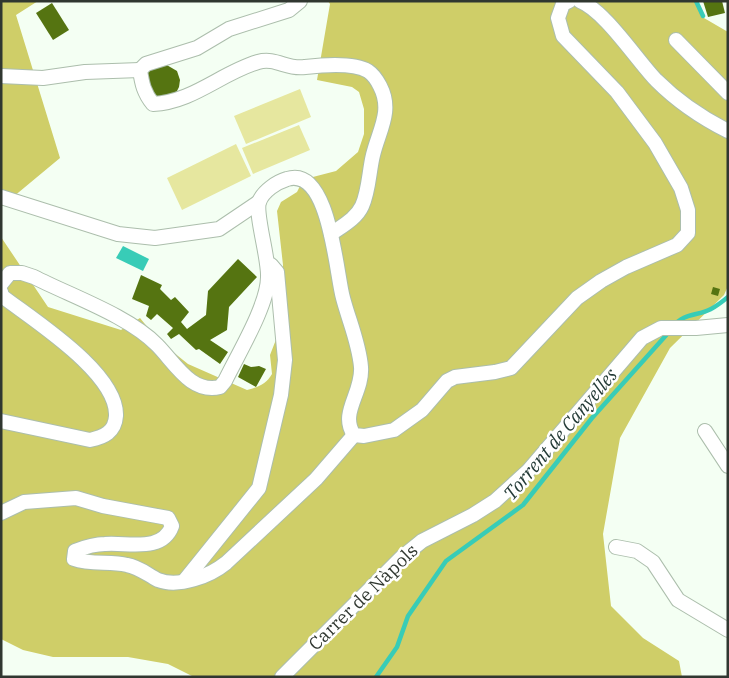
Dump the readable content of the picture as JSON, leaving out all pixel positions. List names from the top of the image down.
{
  "streets": {
    "street": ["Carrer de Nàpols"]
  },
  "water": ["Torrent de Canyelles"]
}
